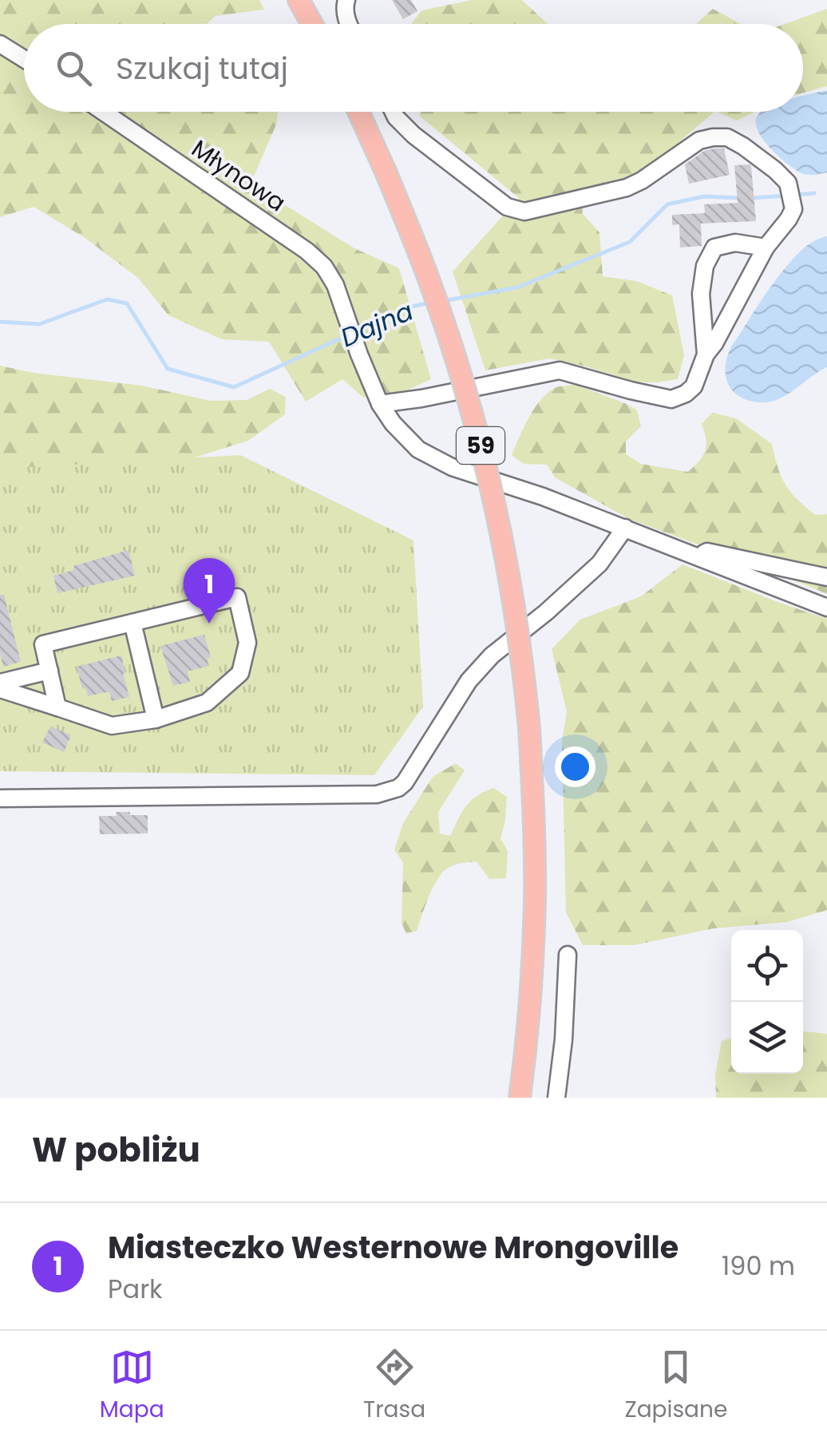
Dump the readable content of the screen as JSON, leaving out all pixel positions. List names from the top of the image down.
{
  "streets": {
    "main road": ["59"],
    "street": ["Młynowa"]
  },
  "water": ["Dajna"],
  "page": {
    "search": "Szukaj tutaj",
    "pins": "1",
    "heading": "W pobliżu",
    "list": [
      {
        "mark": "1",
        "name": "Miasteczko Westernowe Mrongoville",
        "note": "Park",
        "value": "190 m"
      }
    ],
    "nav": ["Mapa", "Trasa", "Zapisane"]
  }
}
